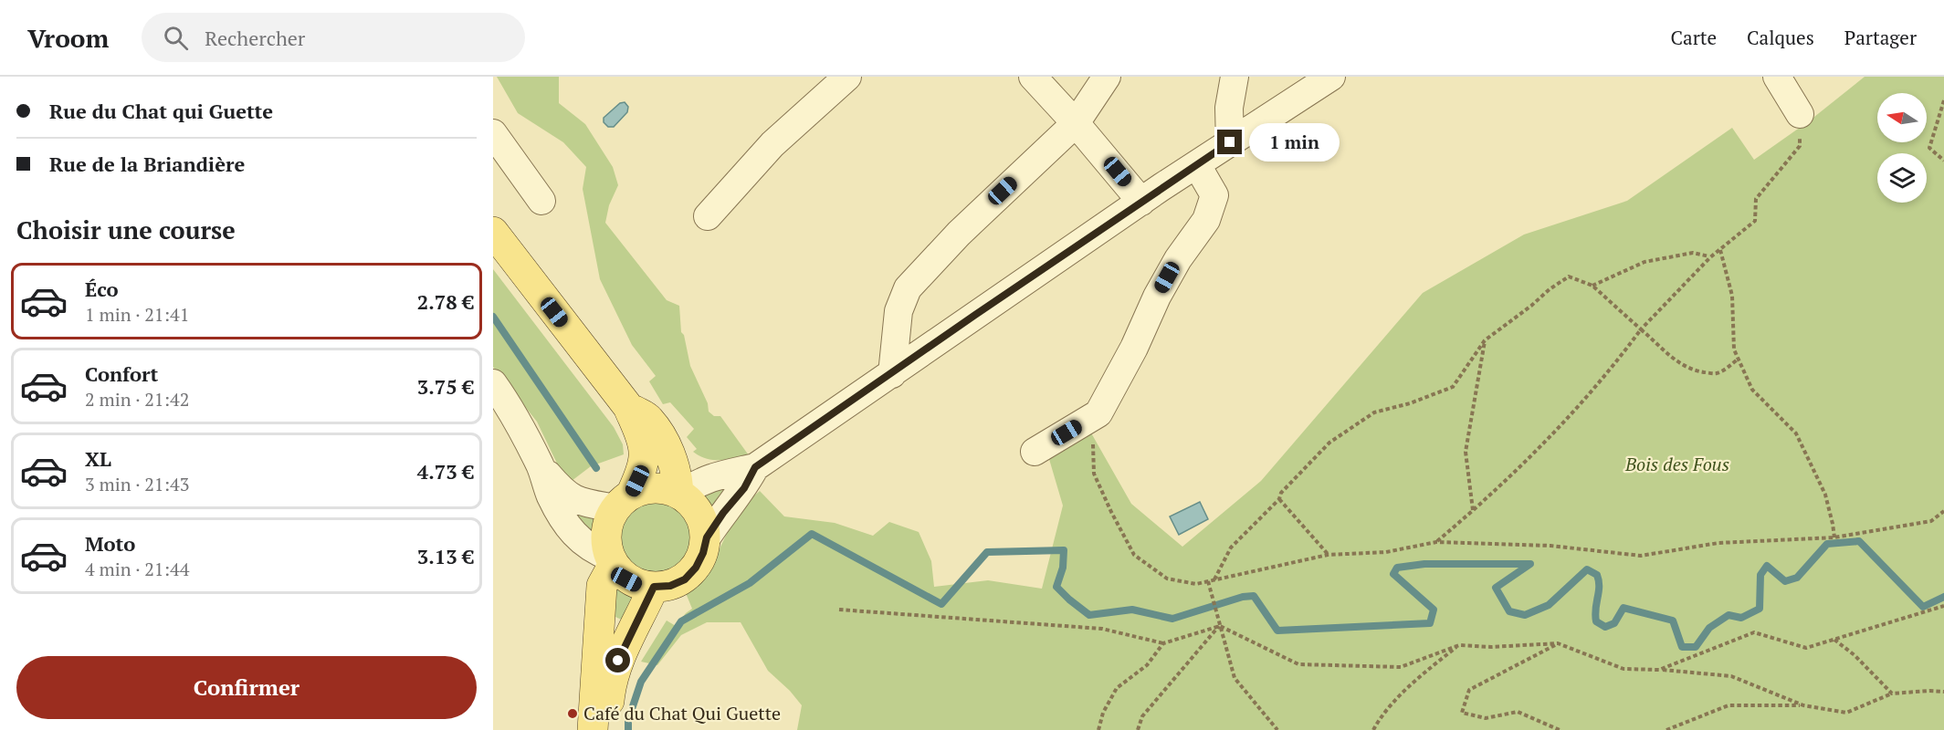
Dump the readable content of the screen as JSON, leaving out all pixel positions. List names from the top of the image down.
{
  "parks": ["Bois des Fous"],
  "places": ["Café du Chat Qui Guette"],
  "north": "left",
  "page": {
    "header": "Vroom",
    "search": "Rechercher",
    "nav": ["Carte", "Calques", "Partager"],
    "banner": ["Rue du Chat qui Guette", "Rue de la Briandière"],
    "bubble": "1 min",
    "heading": "Choisir une course",
    "list": [
      {
        "name": "Éco",
        "note": "1 min · 21:41",
        "value": "2.78 €"
      },
      {
        "name": "Confort",
        "note": "2 min · 21:42",
        "value": "3.75 €"
      },
      {
        "name": "XL",
        "note": "3 min · 21:43",
        "value": "4.73 €"
      },
      {
        "name": "Moto",
        "note": "4 min · 21:44",
        "value": "3.13 €"
      }
    ],
    "buttons": "Confirmer"
  }
}
